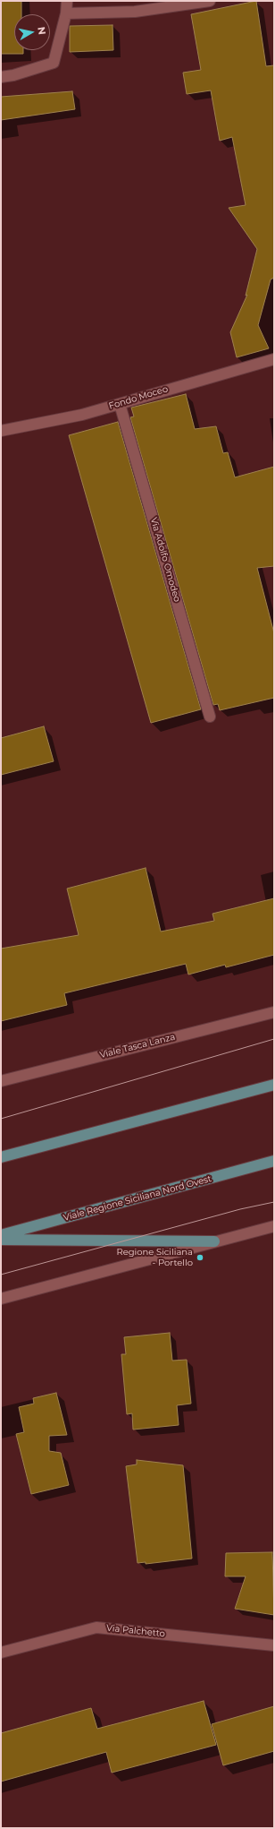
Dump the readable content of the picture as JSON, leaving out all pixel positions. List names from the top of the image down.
{
  "streets": {
    "main road": ["Viale Regione Siciliana Nord Ovest"],
    "street": [
      "Fondo Moceo",
      "Via Adolfo Omodeo",
      "Viale Tasca Lanza",
      "Via Palchetto"
    ]
  },
  "crossings": [
    ["Fondo Moceo", "Via Adolfo Omodeo"]
  ],
  "places": ["Regione Siciliana - Portello"],
  "north": "right"
}
